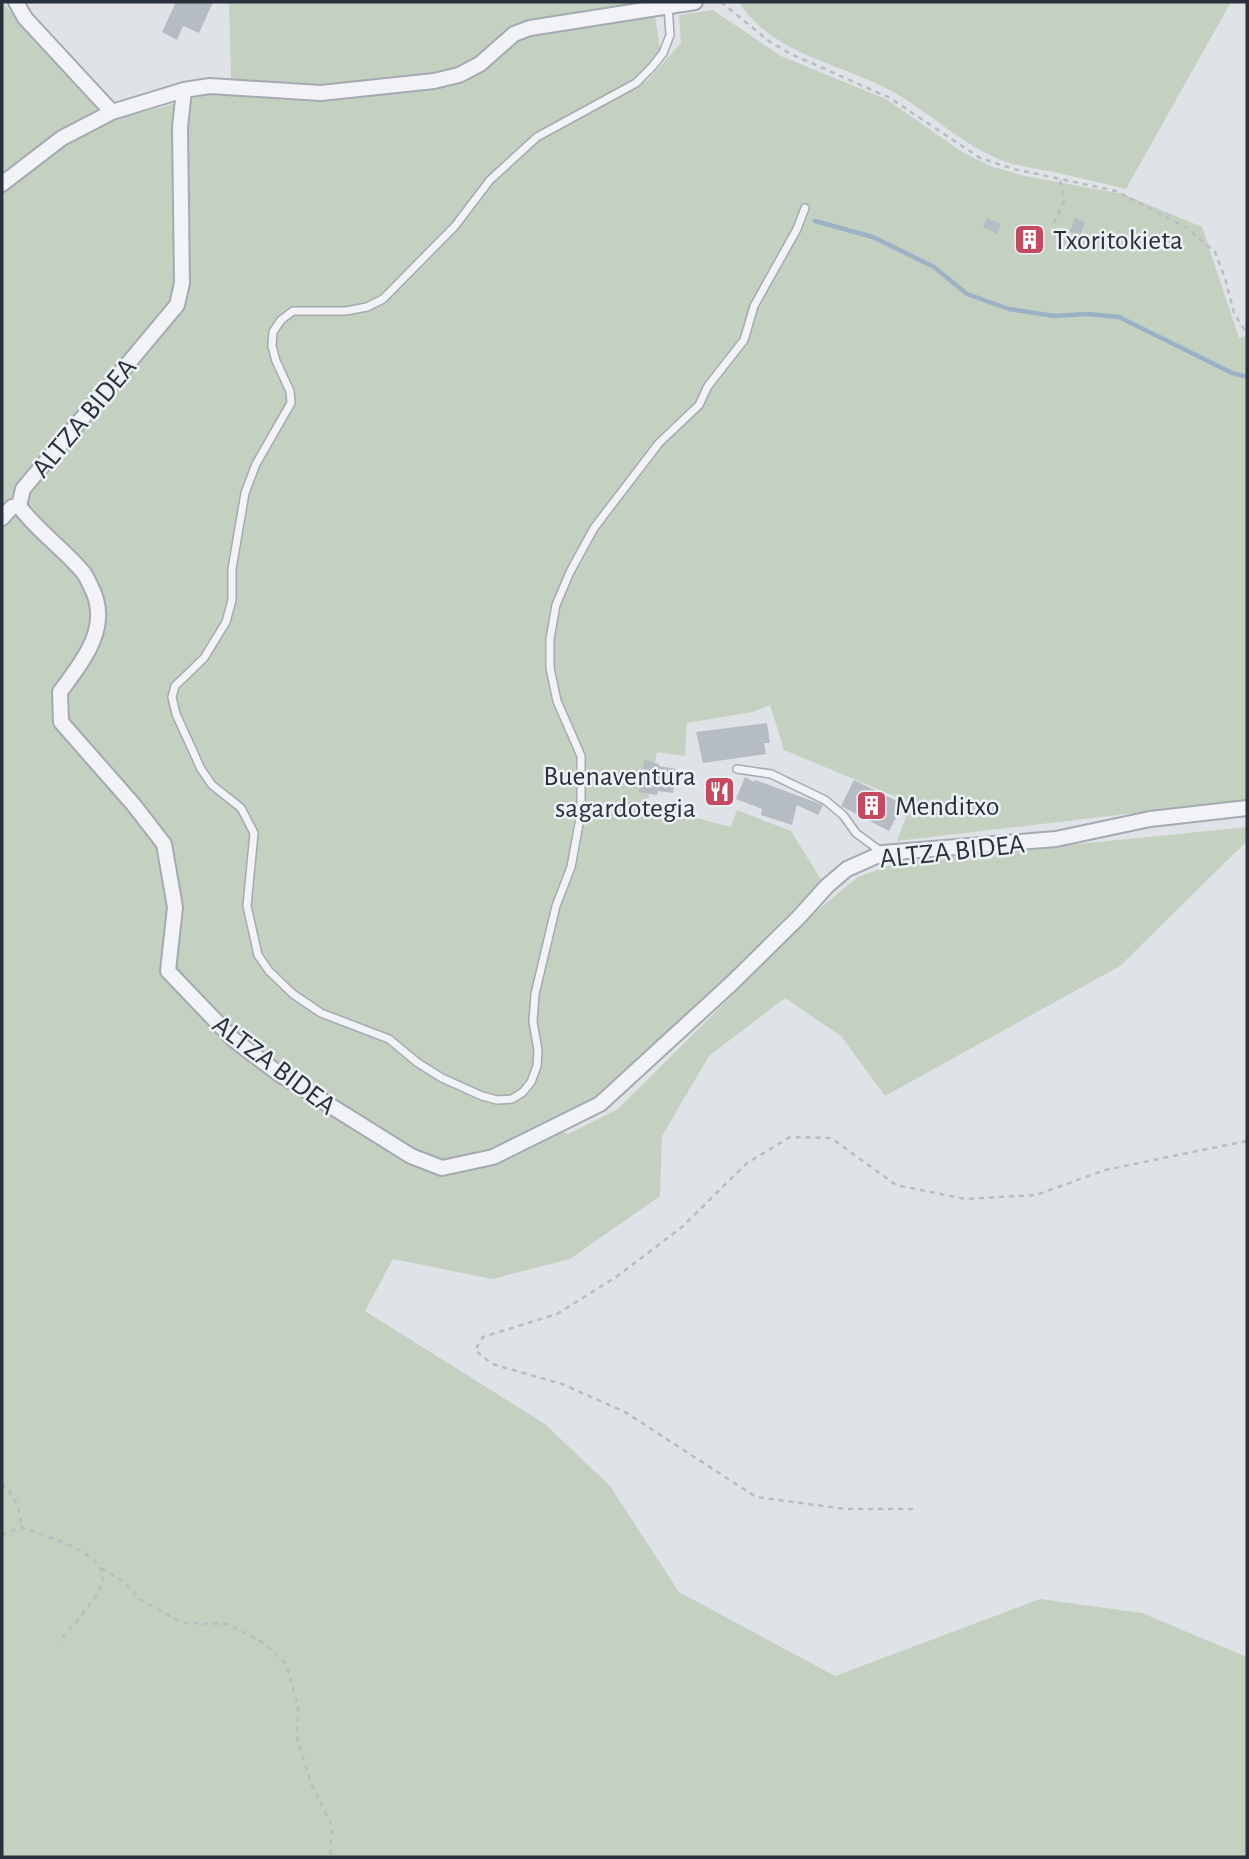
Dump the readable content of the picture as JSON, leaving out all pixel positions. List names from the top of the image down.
{
  "streets": {
    "street": ["ALTZA BIDEA"]
  },
  "places": {
    "building": ["Txoritokieta", "Menditxo"],
    "restaurant": ["Buenaventura sagardotegia"]
  }
}
